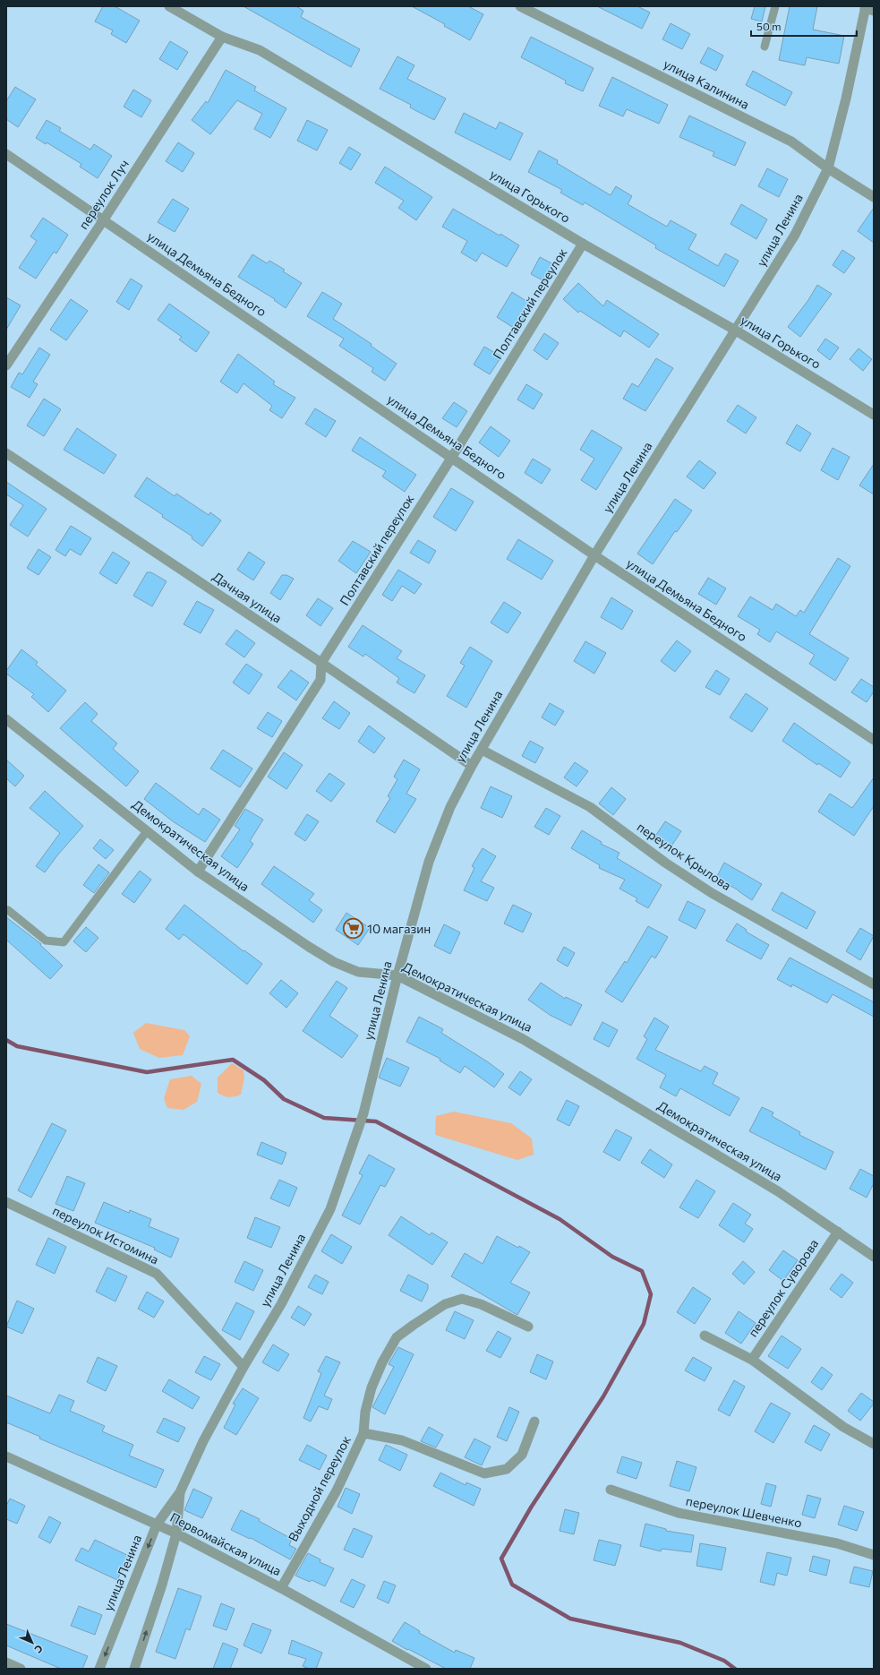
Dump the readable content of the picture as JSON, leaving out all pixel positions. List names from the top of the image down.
{
  "streets": {
    "street": [
      "улица Калинина",
      "переулок Луч",
      "улица Горького",
      "улица Ленина",
      "улица Демьяна Бедного",
      "Полтавский переулок",
      "Дачная улица",
      "Демократическая улица",
      "переулок Крылова",
      "переулок Истомина",
      "переулок Суворова",
      "Выходной переулок",
      "переулок Шевченко",
      "Первомайская улица"
    ]
  },
  "crossings": [
    ["улица Калинина", "улица Ленина"],
    ["переулок Луч", "улица Горького"],
    ["переулок Луч", "улица Демьяна Бедного"],
    ["улица Горького", "улица Ленина"],
    ["улица Горького", "Полтавский переулок"],
    ["улица Ленина", "улица Демьяна Бедного"],
    ["улица Ленина", "Дачная улица"],
    ["улица Ленина", "Демократическая улица"],
    ["улица Ленина", "переулок Крылова"],
    ["улица Ленина", "переулок Истомина"],
    ["улица Ленина", "Первомайская улица"],
    ["улица Демьяна Бедного", "Полтавский переулок"],
    ["Полтавский переулок", "Дачная улица"],
    ["Полтавский переулок", "Демократическая улица"],
    ["Демократическая улица", "переулок Суворова"],
    ["Выходной переулок", "Первомайская улица"]
  ],
  "places": {
    "supermarket": ["10 магазин"]
  },
  "scale_bar": "50 m",
  "north": "bottom right"
}
